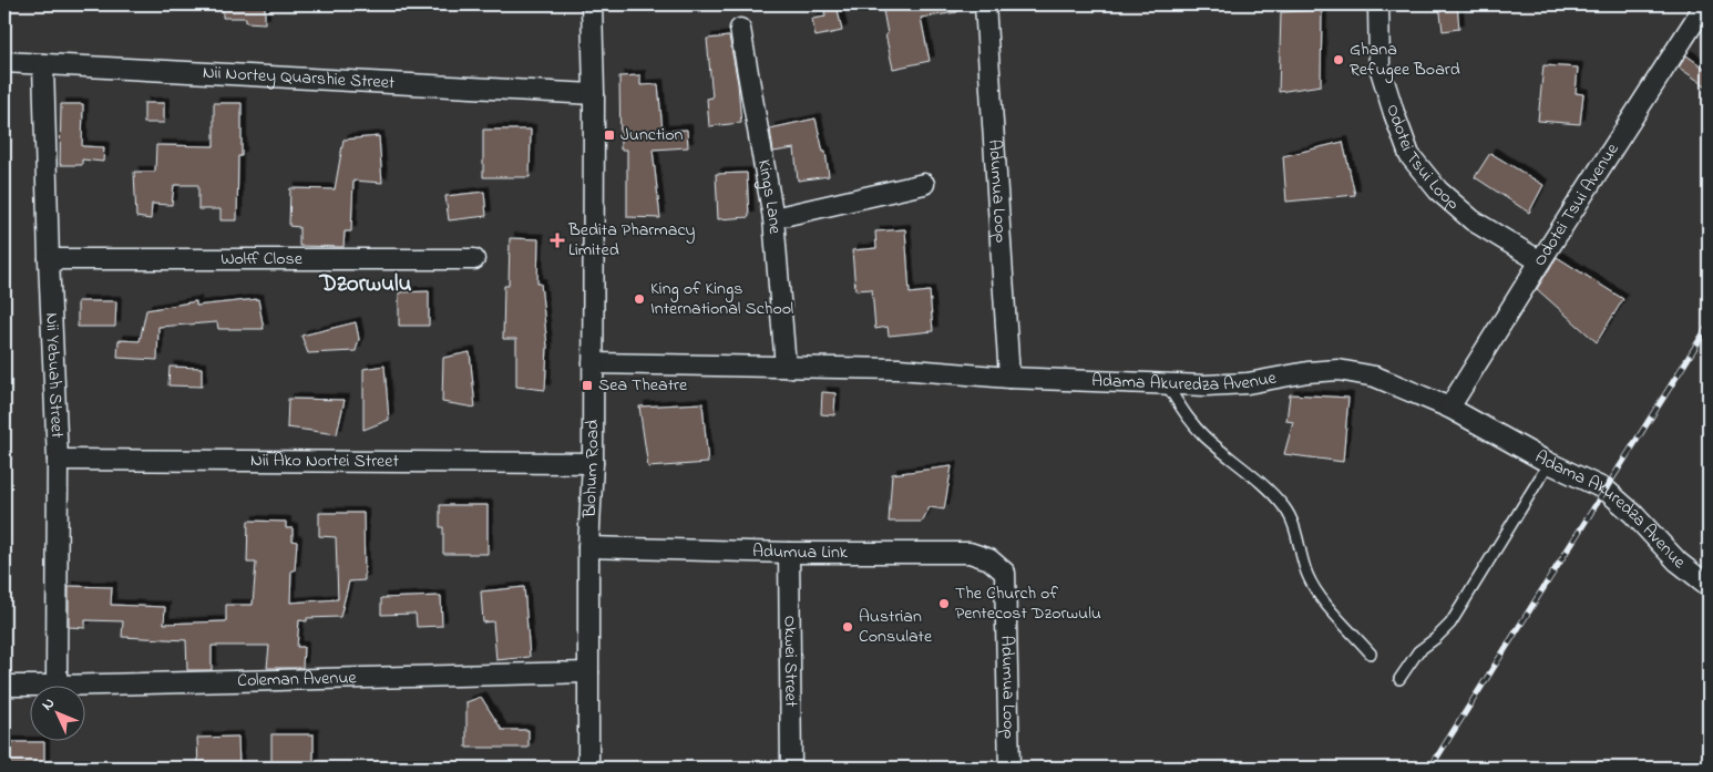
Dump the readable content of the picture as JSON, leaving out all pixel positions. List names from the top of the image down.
{
  "streets": {
    "street": [
      "Nii Nortey Quarshie Street",
      "Odotei Tsui Loop",
      "Adumua Loop",
      "Kings Lane",
      "Odotei Tsui Avenue",
      "Wolff Close",
      "Nii Yebuah Street",
      "Adama Akuredza Avenue",
      "Nii Ako Nortei Street",
      "Blohum Road",
      "Adumua Link",
      "Okwei Street",
      "Coleman Avenue"
    ]
  },
  "crossings": [
    ["Nii Nortey Quarshie Street", "Nii Yebuah Street"],
    ["Nii Nortey Quarshie Street", "Blohum Road"],
    ["Odotei Tsui Loop", "Odotei Tsui Avenue"],
    ["Adumua Loop", "Adama Akuredza Avenue"],
    ["Adumua Loop", "Adumua Link"],
    ["Kings Lane", "Adama Akuredza Avenue"],
    ["Odotei Tsui Avenue", "Adama Akuredza Avenue"],
    ["Wolff Close", "Nii Yebuah Street"],
    ["Nii Yebuah Street", "Nii Ako Nortei Street"],
    ["Nii Yebuah Street", "Coleman Avenue"],
    ["Adama Akuredza Avenue", "Blohum Road"],
    ["Nii Ako Nortei Street", "Blohum Road"],
    ["Blohum Road", "Adumua Link"],
    ["Blohum Road", "Coleman Avenue"],
    ["Adumua Link", "Okwei Street"]
  ],
  "districts": ["Dzorwulu"],
  "places": {
    "other": [
      "Ghana Refugee Board",
      "King of Kings International School",
      "The Church of Pentecost Dzorwulu",
      "Austrian Consulate"
    ],
    "transit": ["Junction", "Sea Theatre"],
    "health": ["Bedita Pharmacy Limited"]
  },
  "north": "top left"
}
